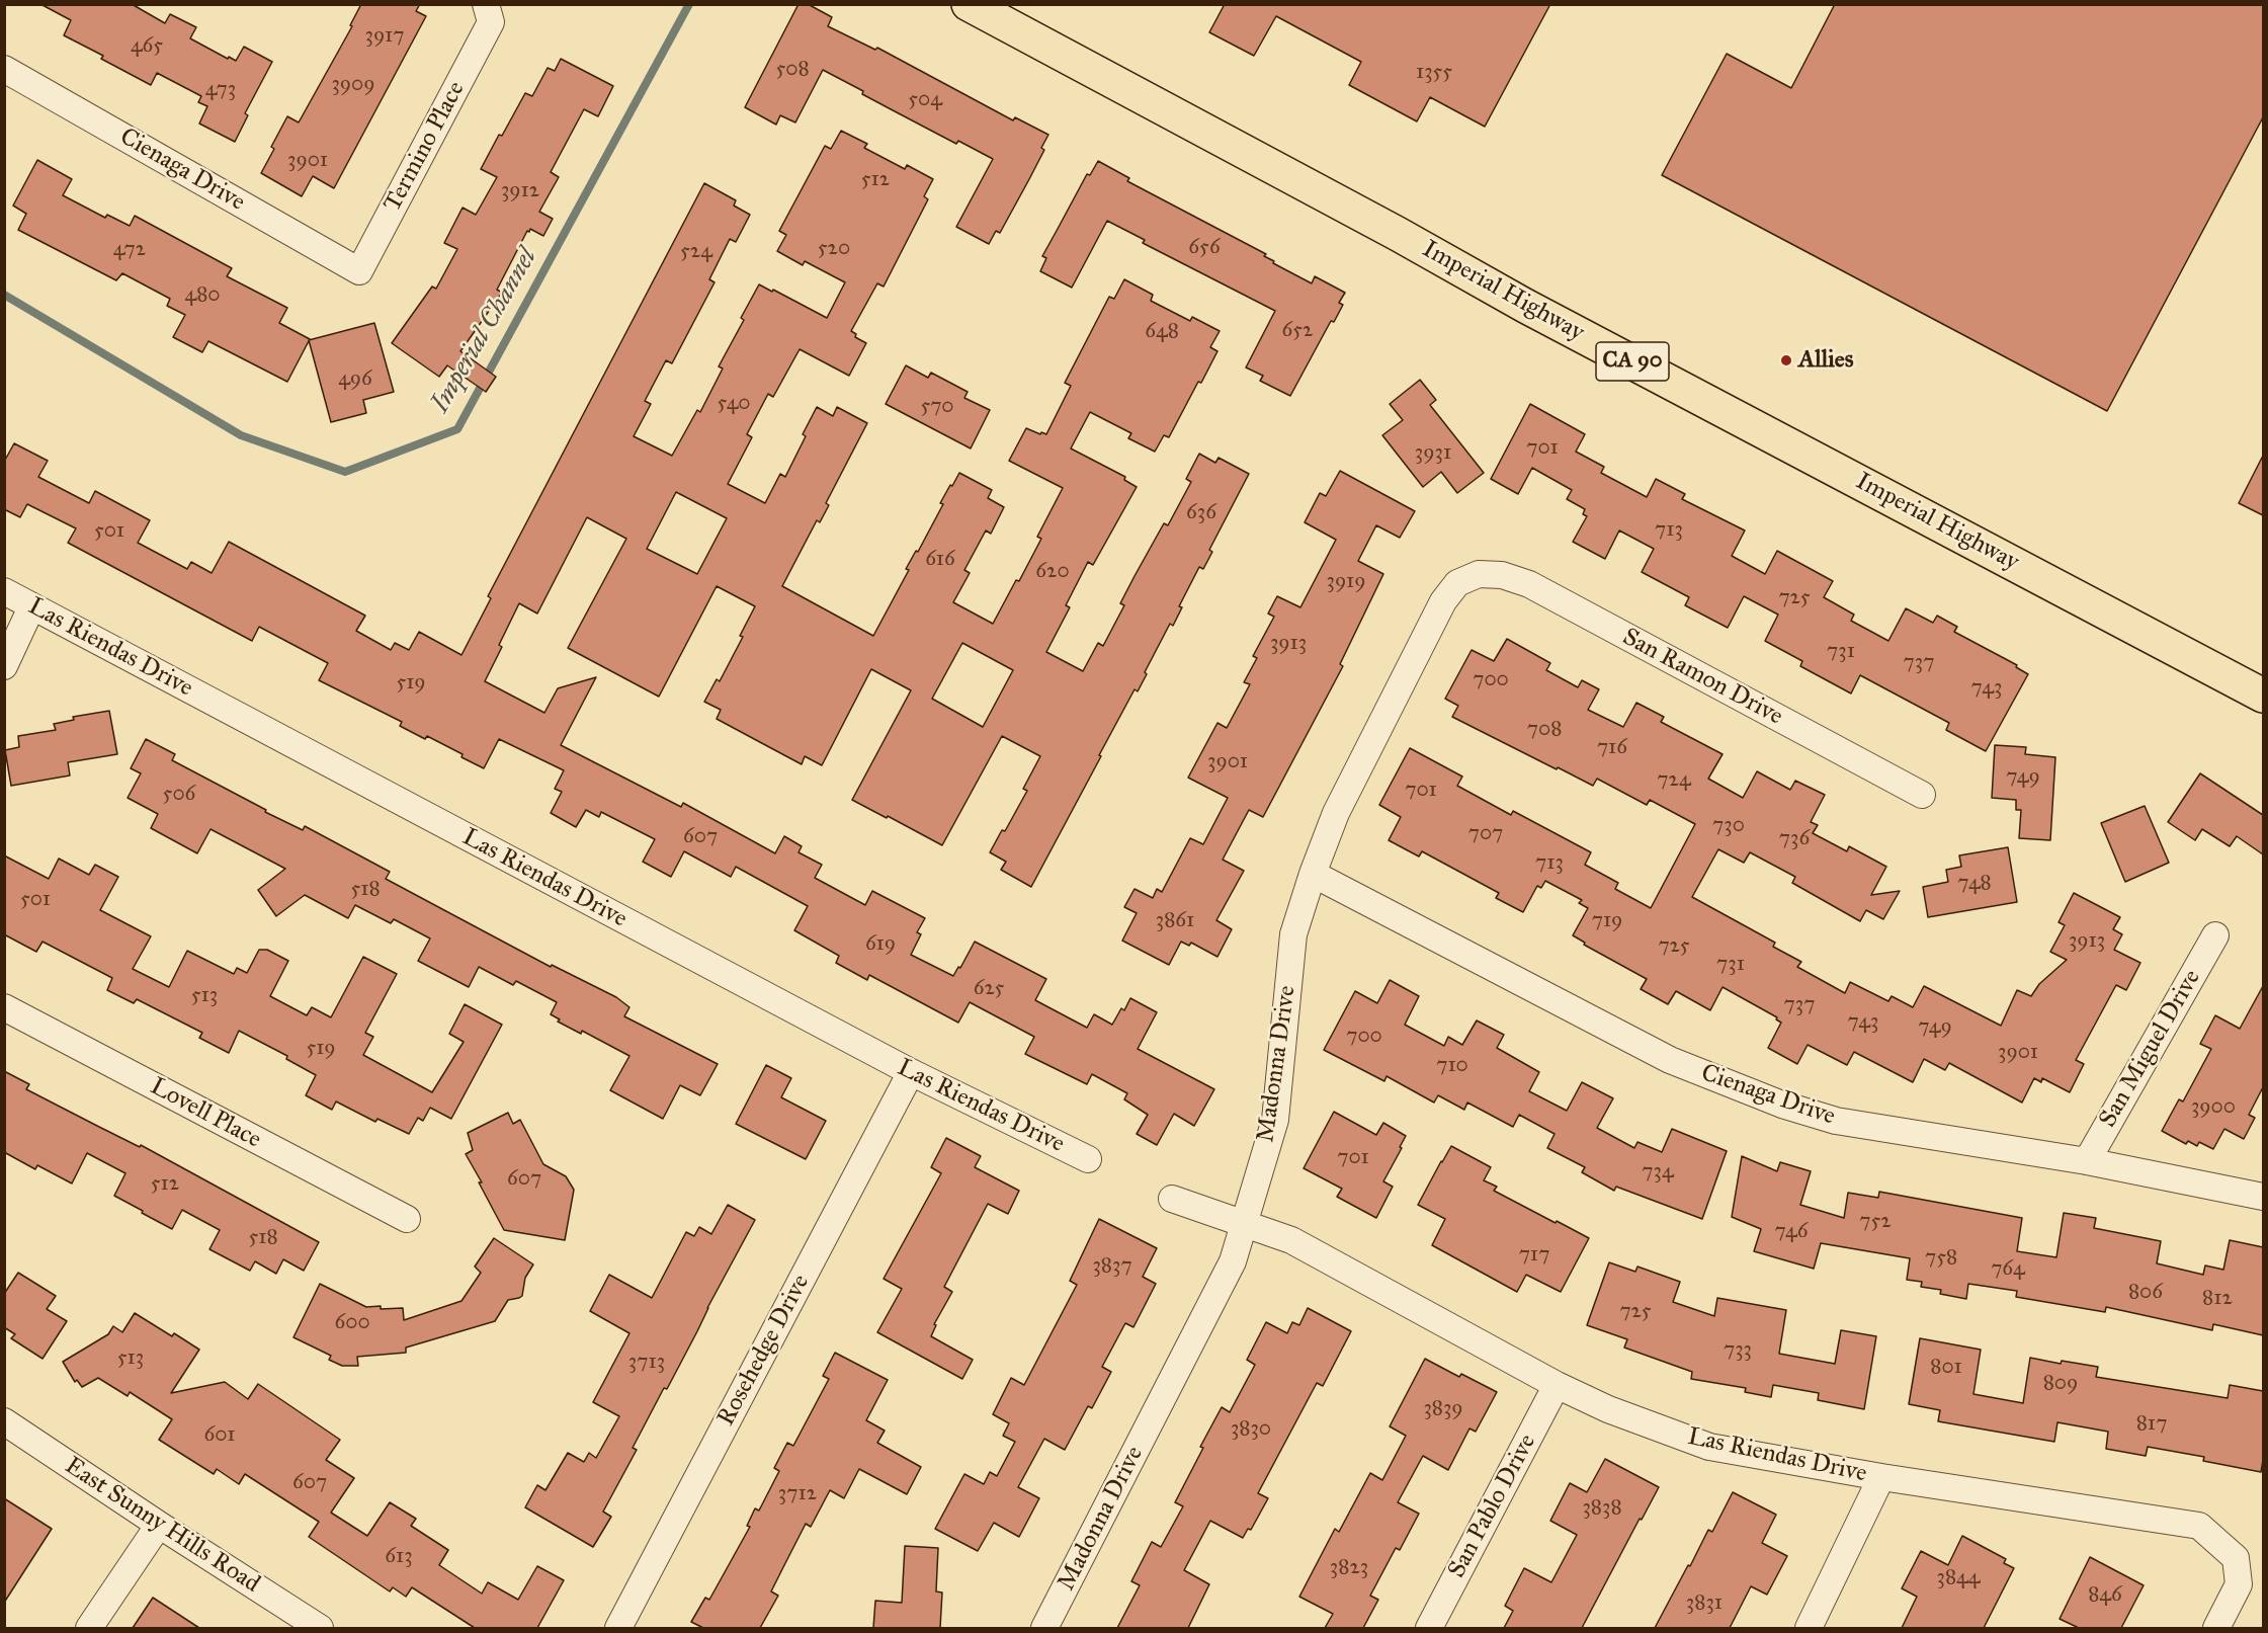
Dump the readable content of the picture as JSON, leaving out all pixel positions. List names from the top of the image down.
{
  "streets": {
    "main road": ["Imperial Highway", "CA 90"],
    "street": [
      "Termino Place",
      "Cienaga Drive",
      "Las Riendas Drive",
      "San Ramon Drive",
      "San Miguel Drive",
      "Madonna Drive",
      "Lovell Place",
      "Rosehedge Drive",
      "San Pablo Drive",
      "East Sunny Hills Road"
    ]
  },
  "crossings": [
    ["Termino Place", "Cienaga Drive"],
    ["Cienaga Drive", "San Miguel Drive"],
    ["Cienaga Drive", "Madonna Drive"],
    ["Las Riendas Drive", "Madonna Drive"],
    ["Las Riendas Drive", "Rosehedge Drive"],
    ["Las Riendas Drive", "San Pablo Drive"],
    ["San Ramon Drive", "Madonna Drive"]
  ],
  "water": ["Imperial Channel"],
  "places": ["Allies"],
  "house_numbers": [
    "3917",
    "465",
    "508",
    "1355",
    "3909",
    "473",
    "504",
    "3901",
    "512",
    "3912",
    "656",
    "520",
    "472",
    "524",
    "480",
    "652",
    "648",
    "496",
    "540",
    "570",
    "701",
    "3931",
    "636",
    "713",
    "501",
    "616",
    "620",
    "3919",
    "725",
    "3913",
    "731",
    "737",
    "700",
    "519",
    "743",
    "708",
    "716",
    "3901",
    "749",
    "724",
    "701",
    "506",
    "730",
    "707",
    "607",
    "736",
    "713",
    "748",
    "518",
    "501",
    "3861",
    "719",
    "3913",
    "619",
    "725",
    "731",
    "625",
    "513",
    "737",
    "743",
    "749",
    "700",
    "519",
    "3901",
    "710",
    "3900",
    "701",
    "734",
    "607",
    "512",
    "752",
    "746",
    "518",
    "717",
    "758",
    "3837",
    "764",
    "806",
    "812",
    "725",
    "600",
    "733",
    "513",
    "3713",
    "801",
    "809",
    "3839",
    "817",
    "3830",
    "601",
    "607",
    "3712",
    "3838",
    "613",
    "3823",
    "3844",
    "846",
    "3831"
  ]
}
